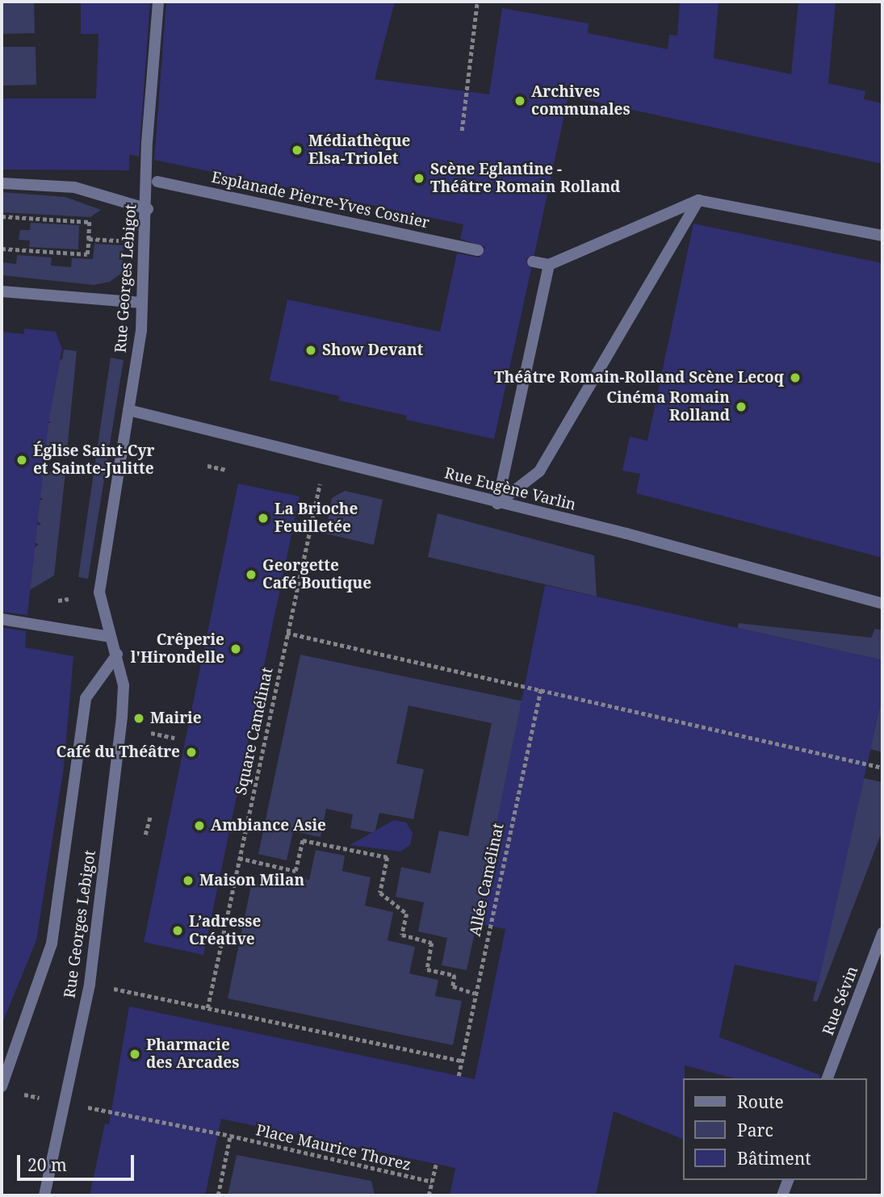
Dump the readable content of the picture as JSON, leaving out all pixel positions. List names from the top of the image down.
{
  "streets": {
    "street": [
      "Esplanade Pierre-Yves Cosnier",
      "Rue Georges Lebigot",
      "Rue Eugène Varlin",
      "Rue Sévin"
    ],
    "path": ["Square Camélinat", "Allée Camélinat", "Place Maurice Thorez"]
  },
  "crossings": [
    ["Rue Georges Lebigot", "Rue Eugène Varlin"],
    ["Rue Georges Lebigot", "Place Maurice Thorez"],
    ["Rue Eugène Varlin", "Square Camélinat"]
  ],
  "places": [
    "Archives communales",
    "Médiathèque Elsa-Triolet",
    "Scène Eglantine - Théâtre Romain Rolland",
    "Show Devant",
    "Théâtre Romain-Rolland Scène Lecoq",
    "Cinéma Romain Rolland",
    "Église Saint-Cyr et Sainte-Julitte",
    "La Brioche Feuilletée",
    "Georgette Café Boutique",
    "Crêperie l'Hirondelle",
    "Mairie",
    "Café du Théâtre",
    "Ambiance Asie",
    "Maison Milan",
    "L’adresse Créative",
    "Pharmacie des Arcades"
  ],
  "legend": ["Route", "Parc", "Bâtiment"],
  "scale_bar": "20 m"
}
